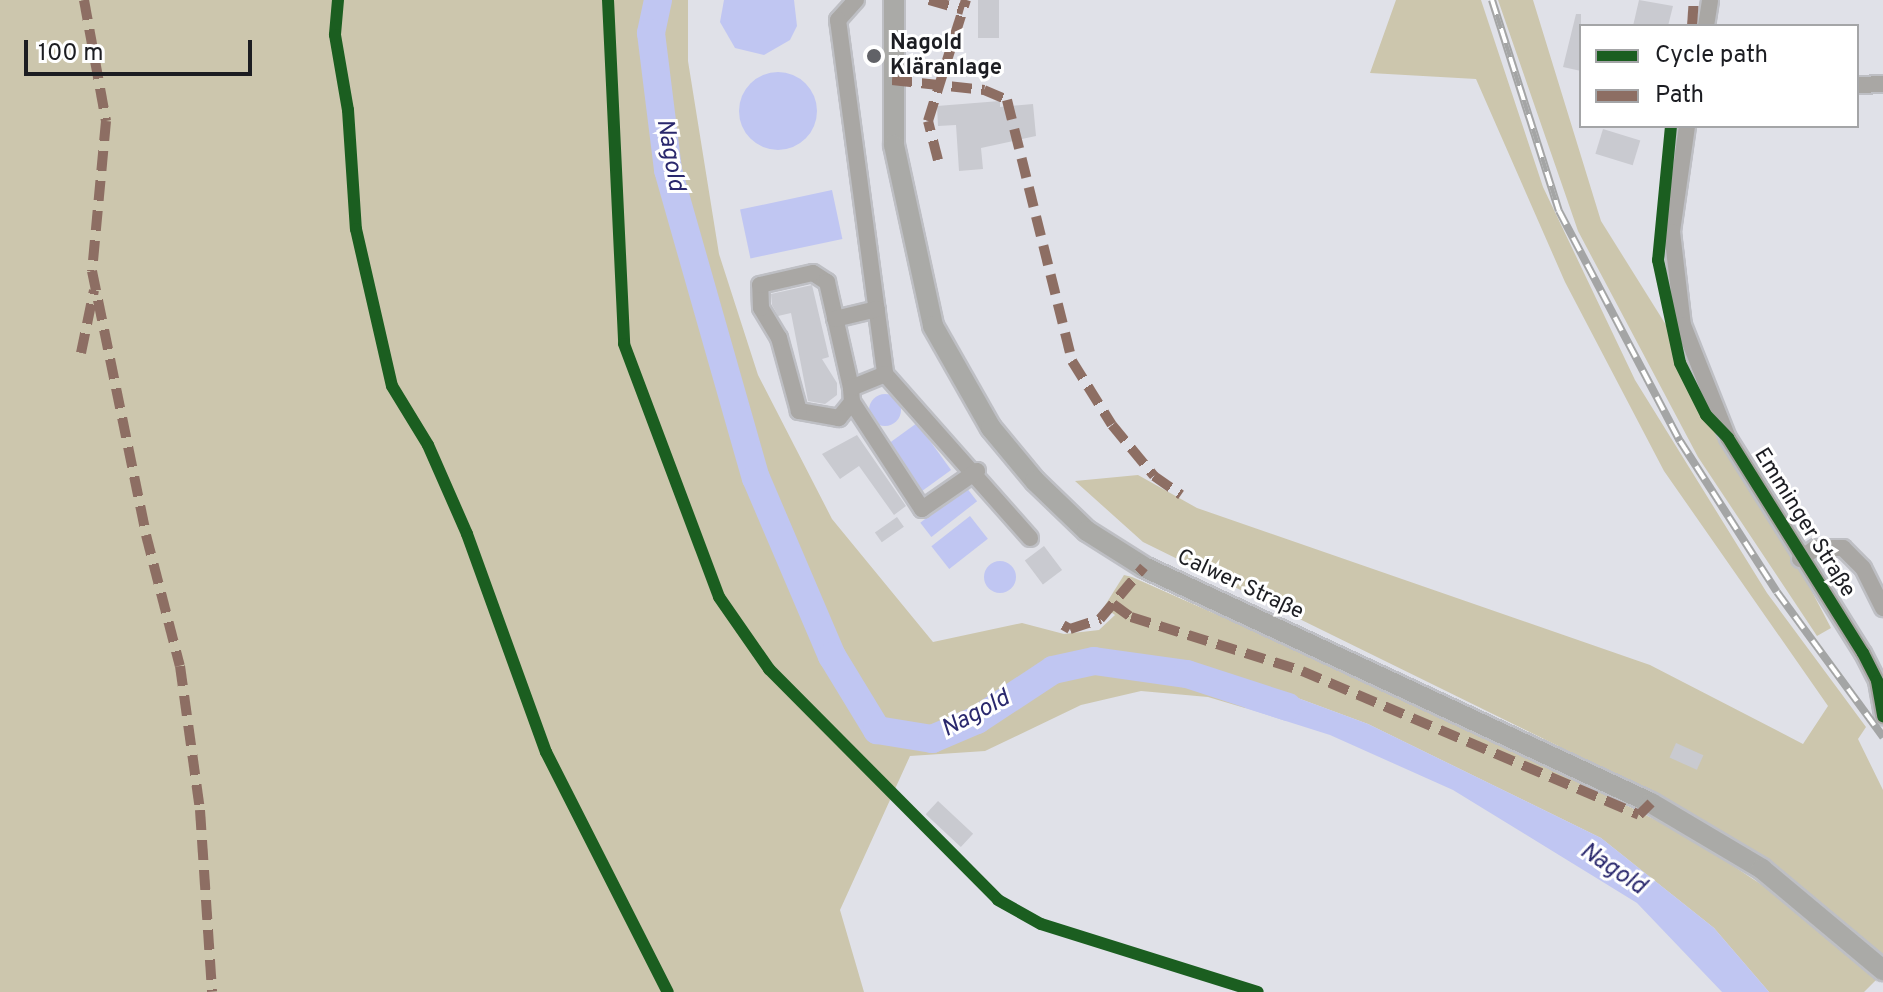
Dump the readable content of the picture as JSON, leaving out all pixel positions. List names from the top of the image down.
{
  "streets": {
    "main road": ["Calwer Straße"],
    "street": ["Emminger Straße"]
  },
  "water": ["Nagold"],
  "places": ["Nagold Kläranlage"],
  "legend": ["Cycle path", "Path"],
  "scale_bar": "100 m"
}
